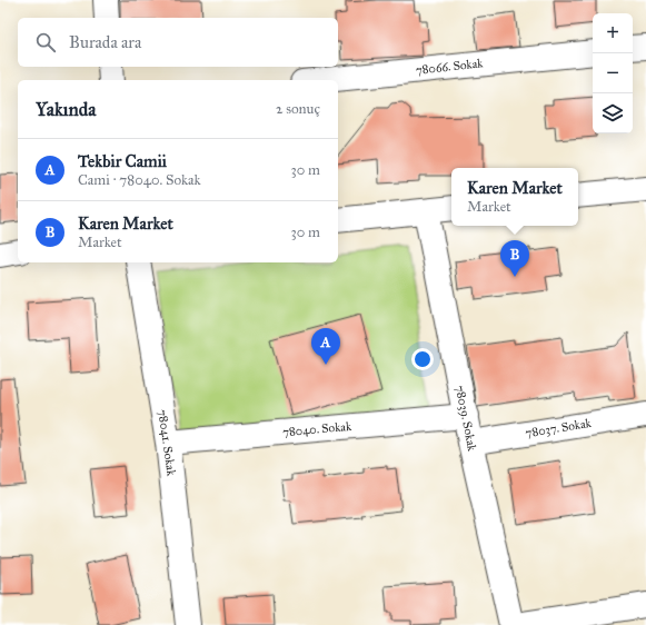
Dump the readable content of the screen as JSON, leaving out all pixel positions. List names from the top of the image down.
{
  "streets": {
    "street": [
      "78066. Sokak",
      "78039. Sokak",
      "78037. Sokak",
      "78040. Sokak",
      "78041. Sokak"
    ]
  },
  "crossings": [
    ["78039. Sokak", "78037. Sokak"],
    ["78039. Sokak", "78040. Sokak"],
    ["78040. Sokak", "78041. Sokak"]
  ],
  "page": {
    "map_buttons": ["+", "−"],
    "search": "Burada ara",
    "heading": ["Yakında", "2 sonuç"],
    "list": [
      {
        "mark": "A",
        "name": "Tekbir Camii",
        "note": "Cami · 78040. Sokak",
        "value": "30 m"
      },
      {
        "mark": "B",
        "name": "Karen Market",
        "note": "Market",
        "value": "30 m"
      }
    ],
    "popup": ["Karen Market", "Market"],
    "pins": ["B", "A"]
  }
}
